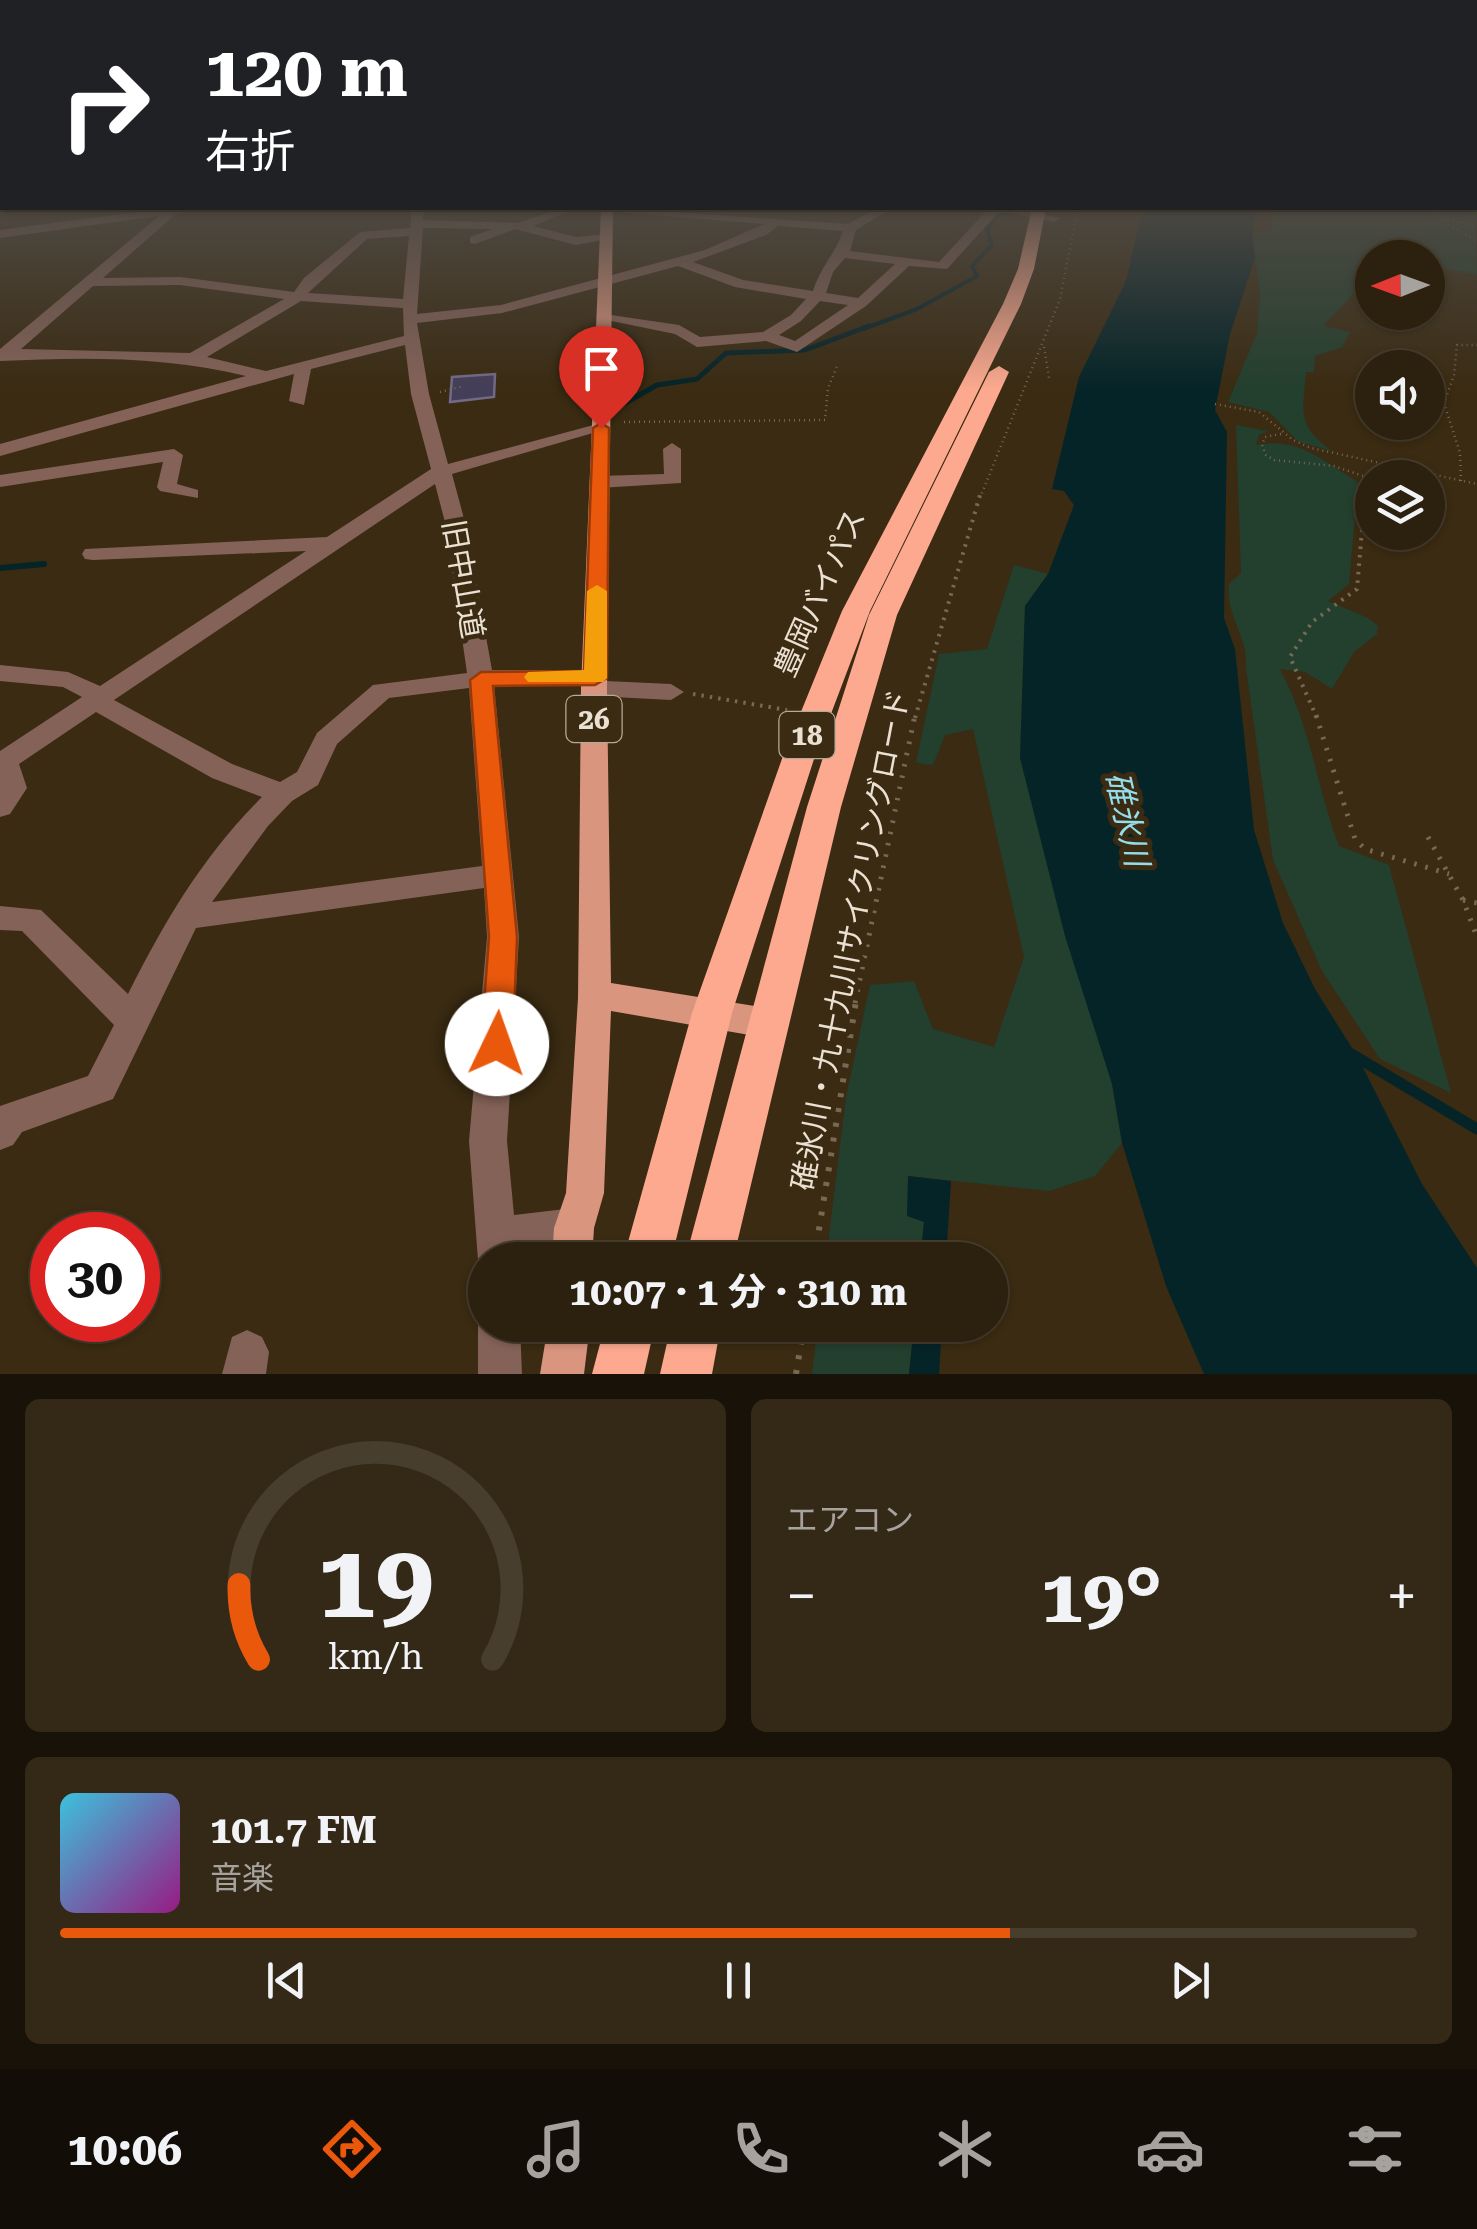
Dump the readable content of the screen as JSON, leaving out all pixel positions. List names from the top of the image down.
{
  "streets": {
    "highway": ["豊岡バイパス", "18"],
    "main road": ["26"],
    "street": ["旧中山道"],
    "path": ["碓氷川・九十九川サイクリングロード"]
  },
  "water": ["碓氷川"],
  "north": "left",
  "page": {
    "turn": ["120 m", "右折"],
    "limit": "30",
    "trip": "10:07 · 1 分 · 310 m",
    "tile": "エアコン",
    "heat": ["−", "19°", "+"],
    "song": ["101.7 FM", "音楽"],
    "tabs": "10:06",
    "gauge": ["19", "km/h"]
  }
}
